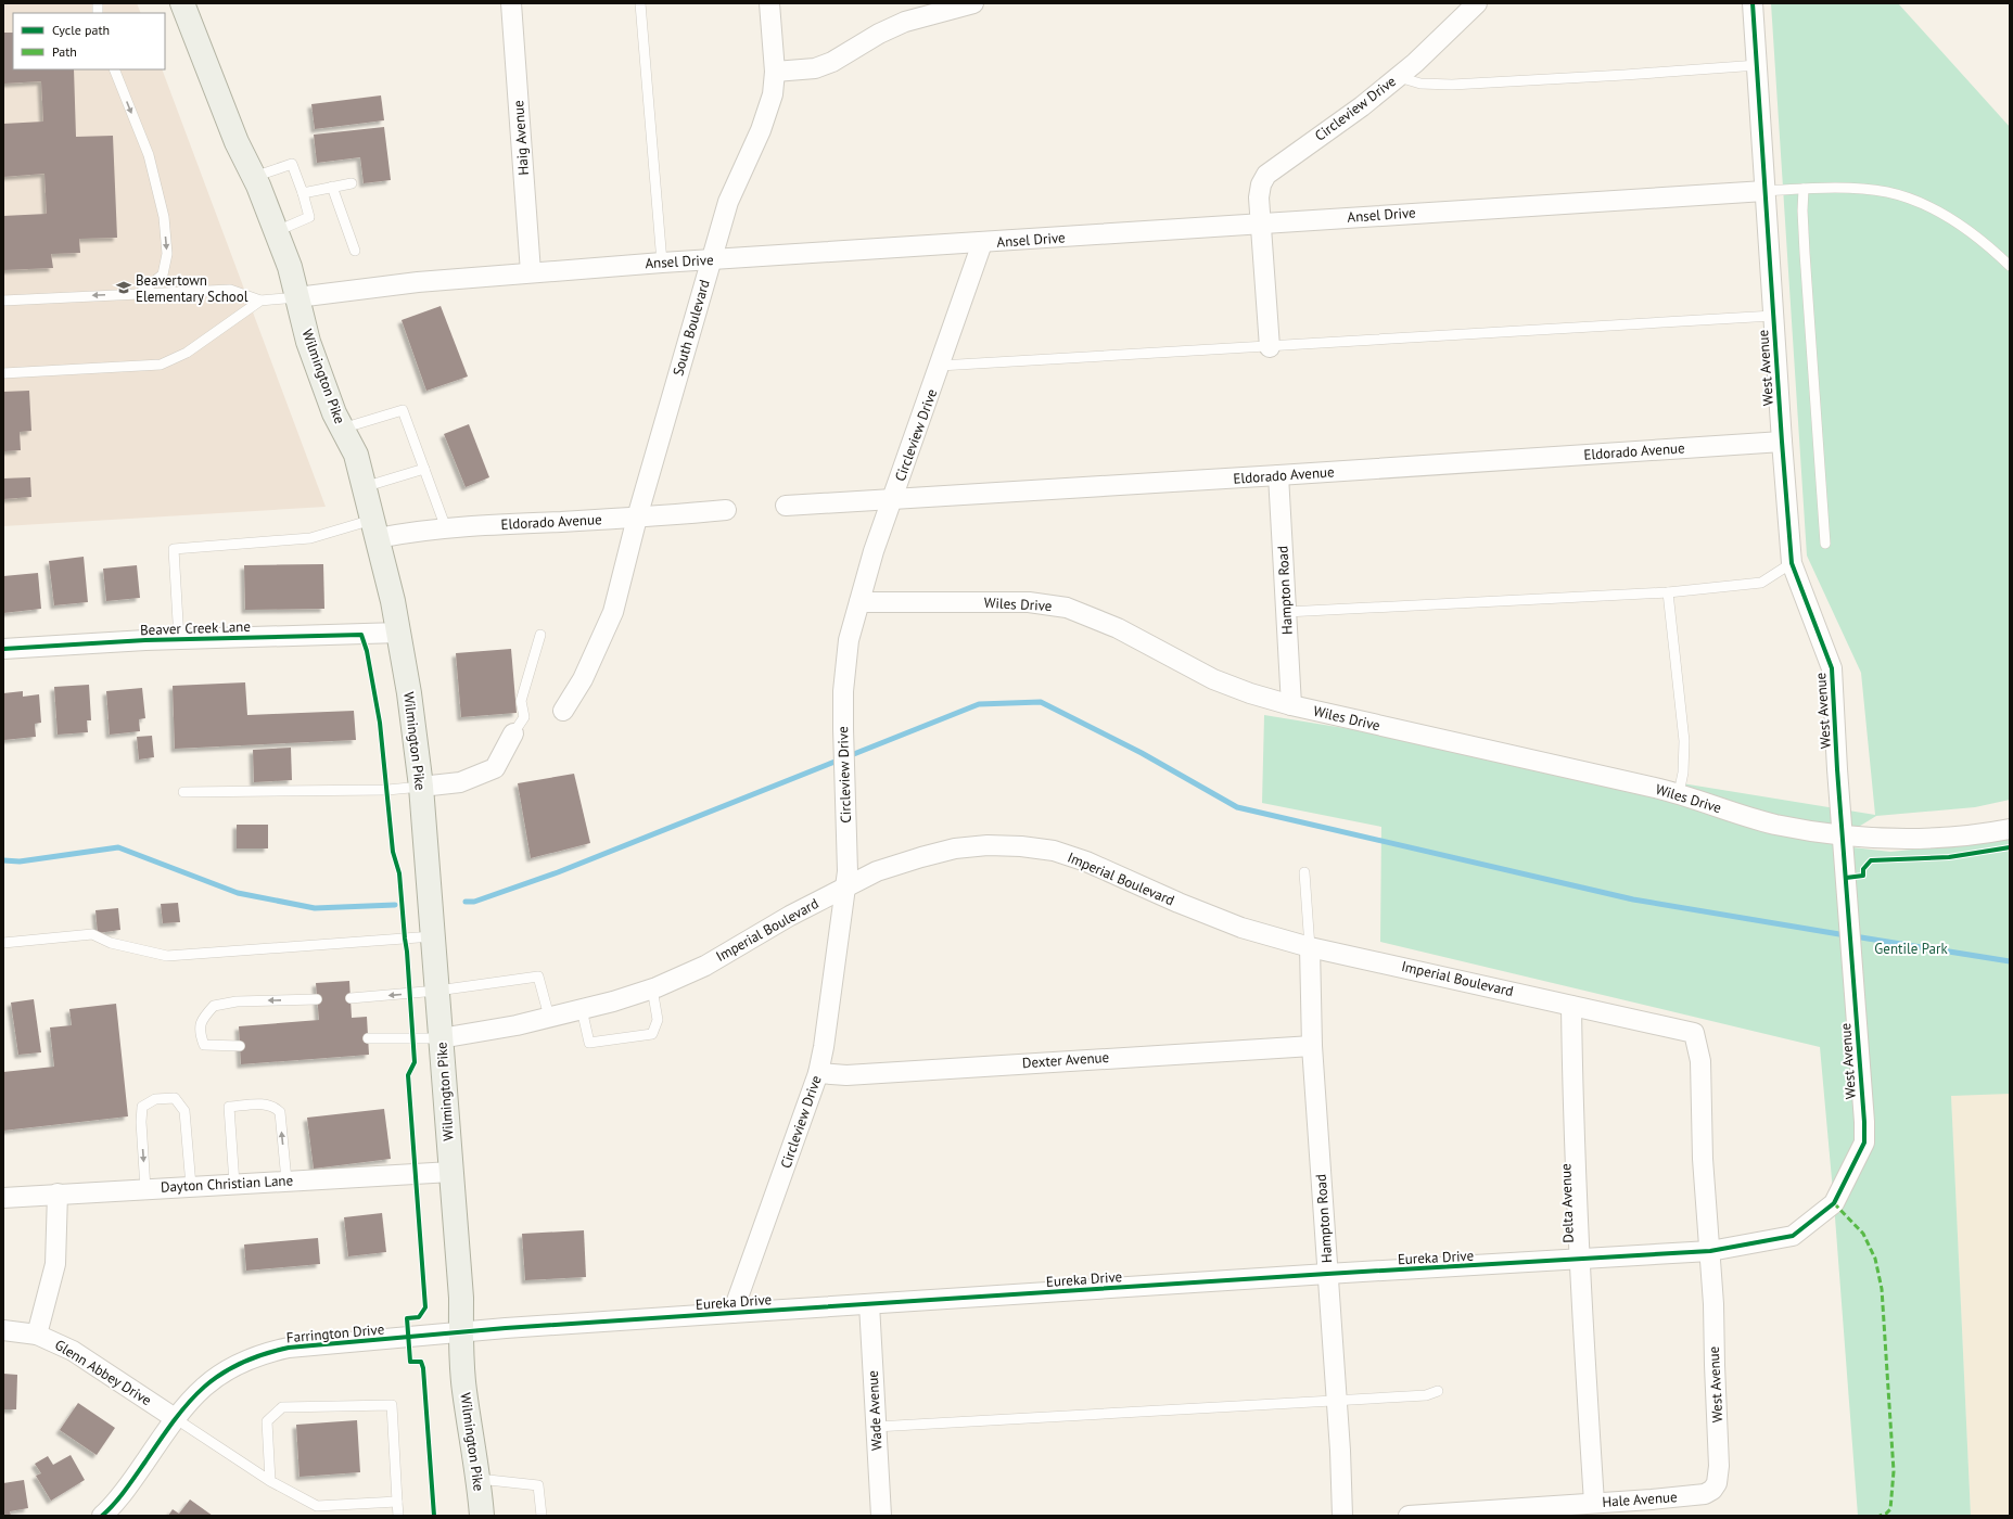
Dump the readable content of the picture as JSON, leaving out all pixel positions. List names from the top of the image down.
{
  "streets": {
    "main road": ["Wilmington Pike"],
    "street": [
      "Circleview Drive",
      "Haig Avenue",
      "Ansel Drive",
      "South Boulevard",
      "West Avenue",
      "Eldorado Avenue",
      "Hampton Road",
      "Wiles Drive",
      "Beaver Creek Lane",
      "Imperial Boulevard",
      "Dexter Avenue",
      "Dayton Christian Lane",
      "Delta Avenue",
      "Eureka Drive",
      "Farrington Drive",
      "Glenn Abbey Drive",
      "Wade Avenue",
      "Hale Avenue"
    ]
  },
  "crossings": [
    ["Circleview Drive", "Ansel Drive"],
    ["Circleview Drive", "Eldorado Avenue"],
    ["Circleview Drive", "Wiles Drive"],
    ["Circleview Drive", "Imperial Boulevard"],
    ["Circleview Drive", "Dexter Avenue"],
    ["Circleview Drive", "Eureka Drive"],
    ["Haig Avenue", "Ansel Drive"],
    ["Ansel Drive", "South Boulevard"],
    ["Ansel Drive", "West Avenue"],
    ["Ansel Drive", "Wilmington Pike"],
    ["South Boulevard", "Eldorado Avenue"],
    ["West Avenue", "Eldorado Avenue"],
    ["West Avenue", "Wiles Drive"],
    ["West Avenue", "Imperial Boulevard"],
    ["West Avenue", "Eureka Drive"],
    ["West Avenue", "Hale Avenue"],
    ["Wilmington Pike", "Eldorado Avenue"],
    ["Wilmington Pike", "Beaver Creek Lane"],
    ["Wilmington Pike", "Imperial Boulevard"],
    ["Wilmington Pike", "Dayton Christian Lane"],
    ["Wilmington Pike", "Eureka Drive"],
    ["Wilmington Pike", "Farrington Drive"],
    ["Eldorado Avenue", "Hampton Road"],
    ["Hampton Road", "Wiles Drive"],
    ["Hampton Road", "Imperial Boulevard"],
    ["Hampton Road", "Dexter Avenue"],
    ["Hampton Road", "Eureka Drive"],
    ["Imperial Boulevard", "Delta Avenue"],
    ["Delta Avenue", "Eureka Drive"],
    ["Delta Avenue", "Hale Avenue"],
    ["Eureka Drive", "Farrington Drive"],
    ["Eureka Drive", "Wade Avenue"],
    ["Farrington Drive", "Glenn Abbey Drive"]
  ],
  "parks": ["Gentile Park"],
  "places": {
    "school or university": ["Beavertown Elementary School"]
  },
  "legend": ["Cycle path", "Path"]
}
